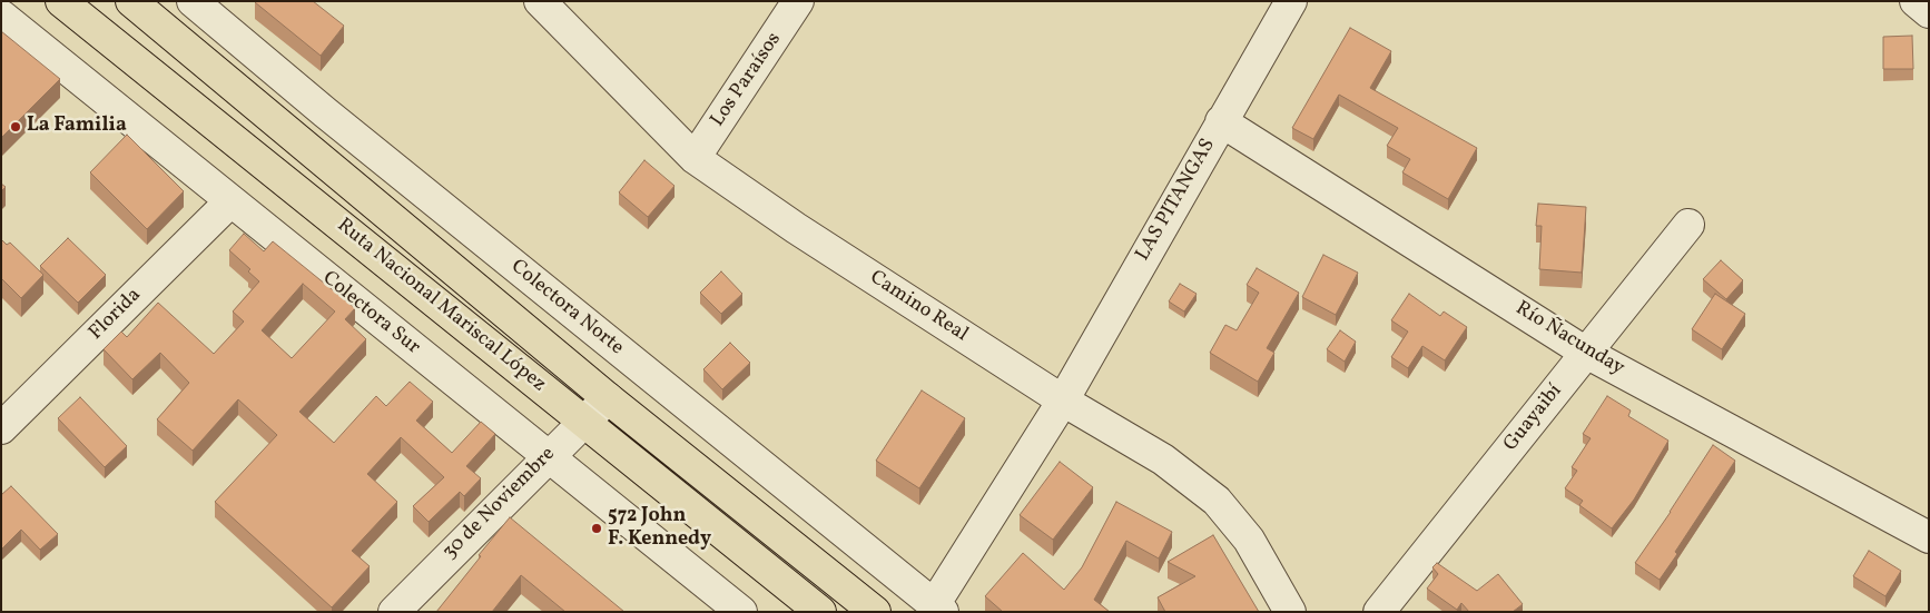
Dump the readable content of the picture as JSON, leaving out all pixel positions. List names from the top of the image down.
{
  "streets": {
    "highway": ["Ruta Nacional Mariscal López"],
    "street": [
      "Los Paraísos",
      "LAS PITANGAS",
      "Camino Real",
      "Colectora Norte",
      "Colectora Sur",
      "Florida",
      "Río Ñacunday",
      "Guayaibí",
      "30 de Noviembre"
    ]
  },
  "crossings": [
    ["Los Paraísos", "Camino Real"],
    ["LAS PITANGAS", "Camino Real"],
    ["LAS PITANGAS", "Colectora Norte"],
    ["LAS PITANGAS", "Río Ñacunday"],
    ["Ruta Nacional Mariscal López", "30 de Noviembre"],
    ["Colectora Sur", "Florida"],
    ["Colectora Sur", "30 de Noviembre"],
    ["Río Ñacunday", "Guayaibí"]
  ],
  "places": ["La Familia", "572 John F. Kennedy"]
}
